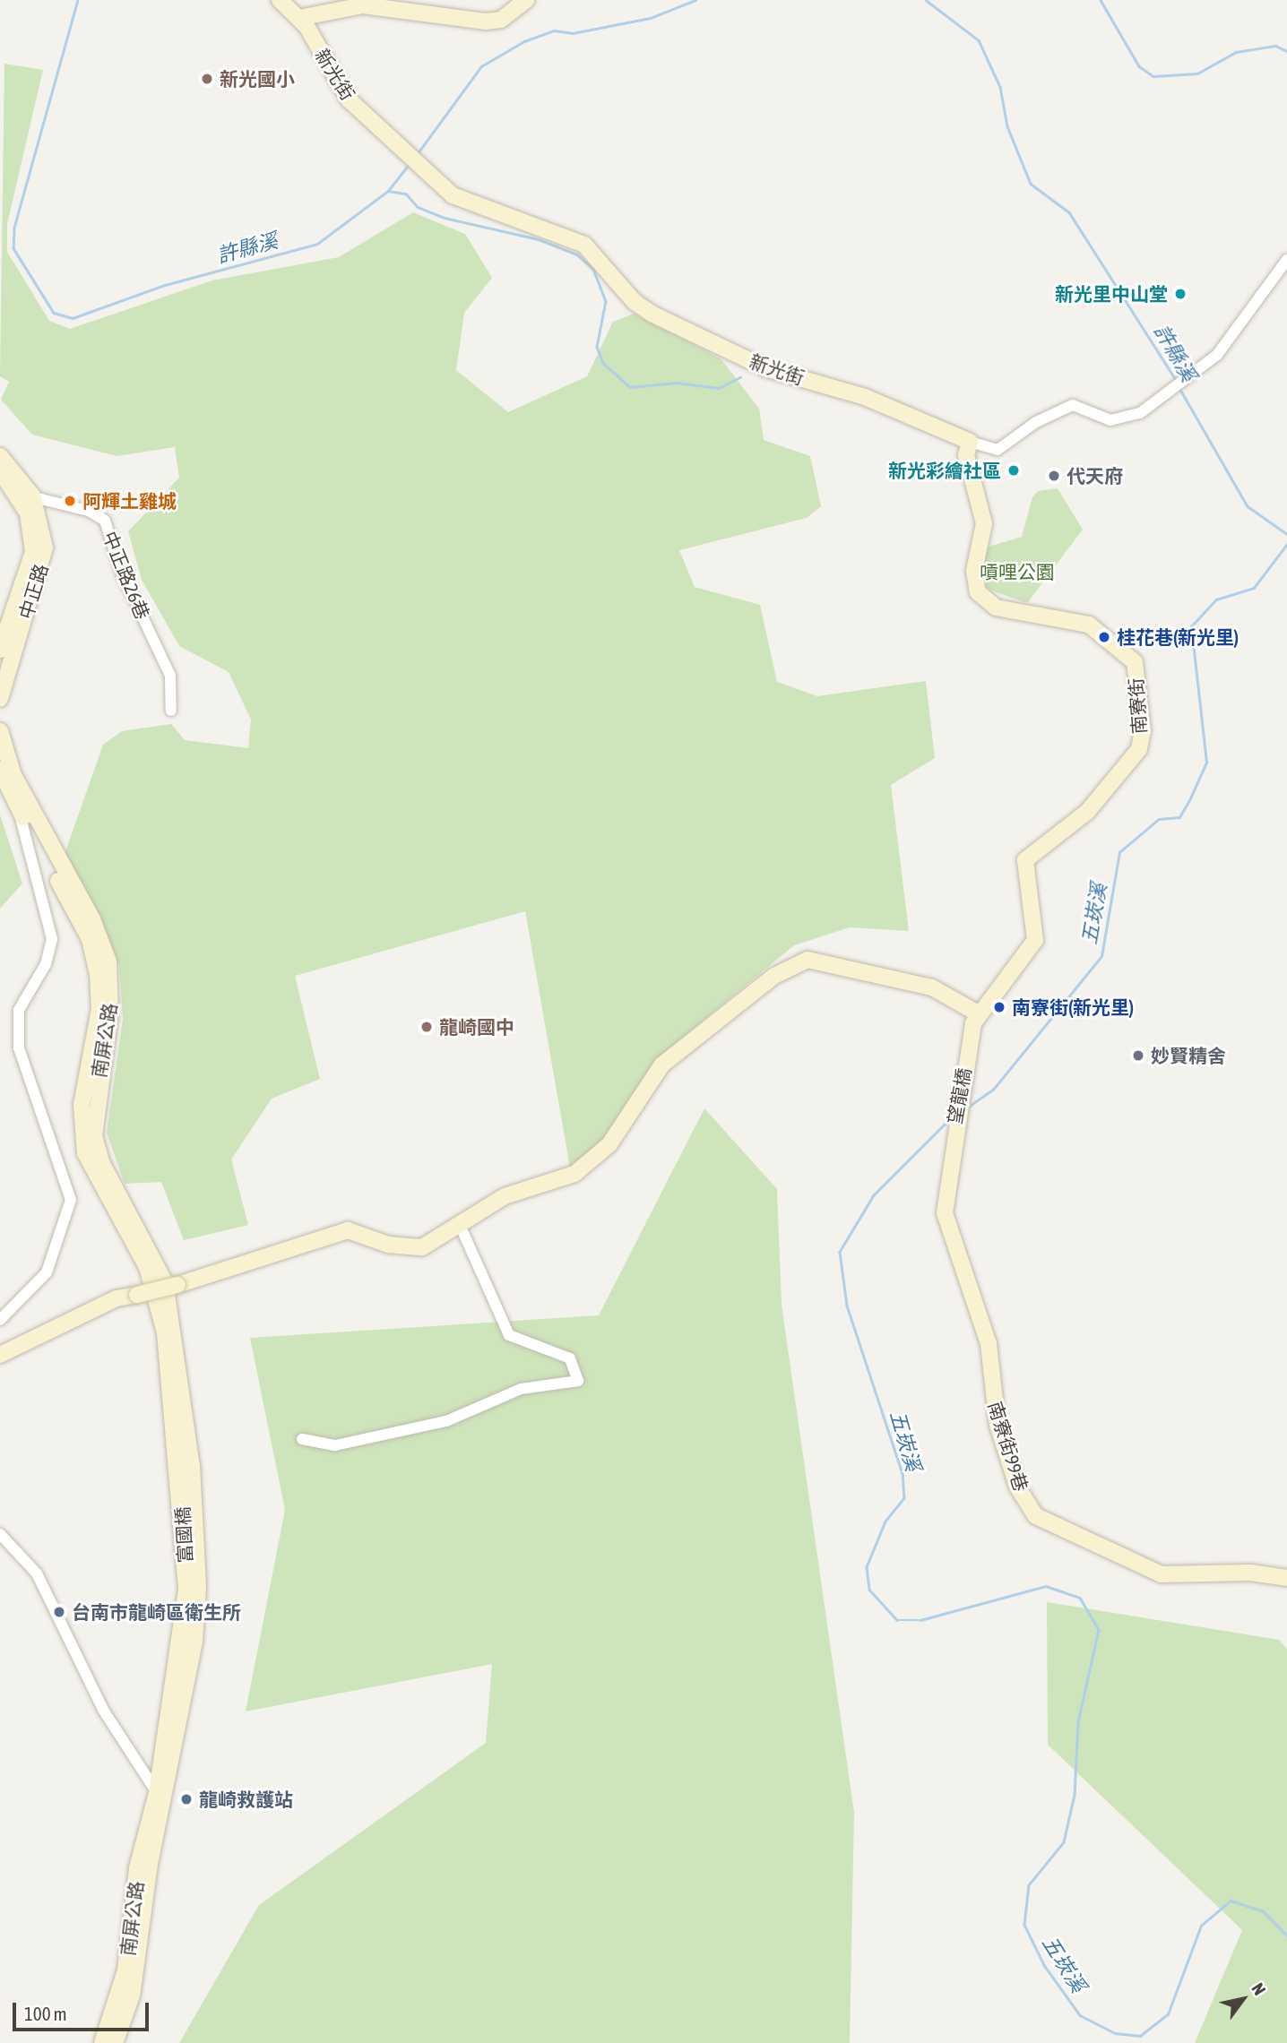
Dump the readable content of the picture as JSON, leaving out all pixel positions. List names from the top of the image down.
{
  "streets": {
    "street": [
      "新光街",
      "中正路26巷",
      "中正路",
      "南寮街",
      "南屏公路",
      "望龍橋",
      "南寮街99巷",
      "富國橋"
    ]
  },
  "crossings": [
    ["新光街", "南寮街"],
    ["中正路26巷", "中正路"],
    ["南寮街", "望龍橋"],
    ["南屏公路", "富國橋"],
    ["望龍橋", "南寮街99巷"]
  ],
  "water": ["許縣溪", "五崁溪"],
  "parks": ["嗊哩公園"],
  "places": [
    "新光國小",
    "新光里中山堂",
    "新光彩繪社區",
    "代天府",
    "阿輝土雞城",
    "桂花巷(新光里)",
    "南寮街(新光里)",
    "龍崎國中",
    "妙賢精舍",
    "台南市龍崎區衛生所",
    "龍崎救護站"
  ],
  "scale_bar": "100 m",
  "north": "top right"
}
